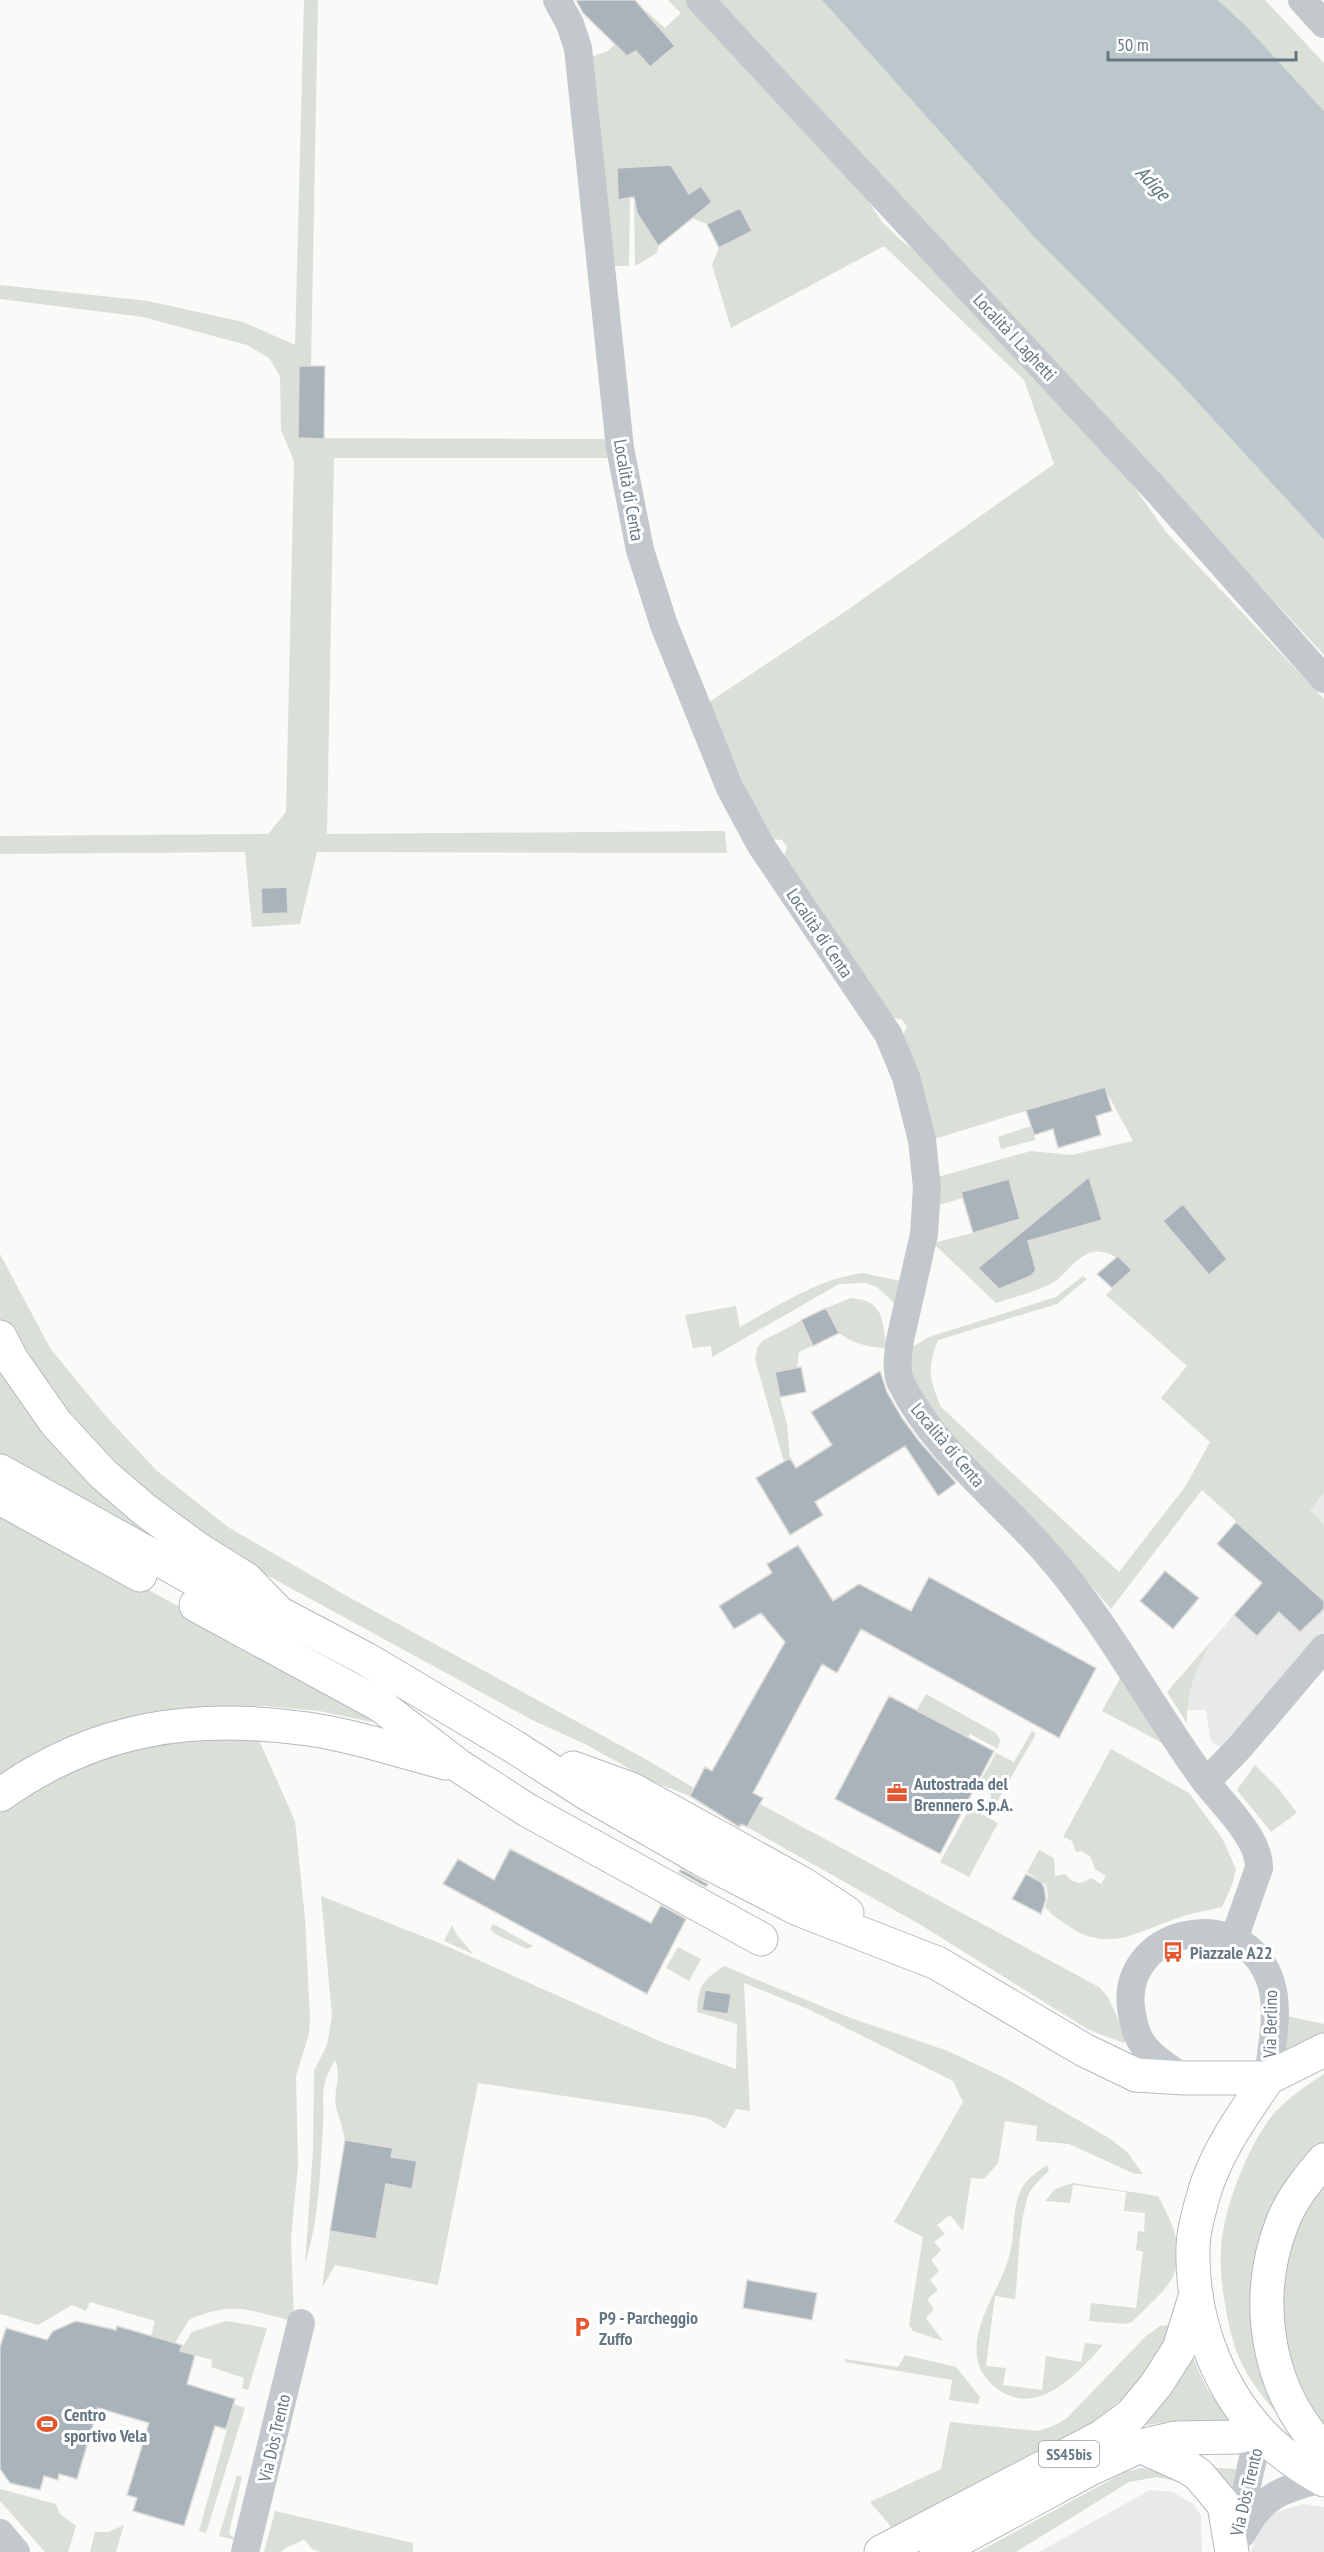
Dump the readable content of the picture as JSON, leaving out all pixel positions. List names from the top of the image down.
{
  "streets": {
    "main road": ["SS45bis"],
    "street": [
      "Località I Laghetti",
      "Località di Centa",
      "Via Berlino",
      "Via Dòs Trento"
    ]
  },
  "crossings": [
    ["Località di Centa", "Via Berlino"],
    ["Via Dòs Trento", "SS45bis"]
  ],
  "water": ["Adige"],
  "places": {
    "office": ["Autostrada del Brennero S.p.A."],
    "bus stop": ["Piazzale A22"],
    "parking": ["P9 - Parcheggio Zuffo"],
    "sports": ["Centro sportivo Vela"]
  },
  "scale_bar": "50 m"
}
